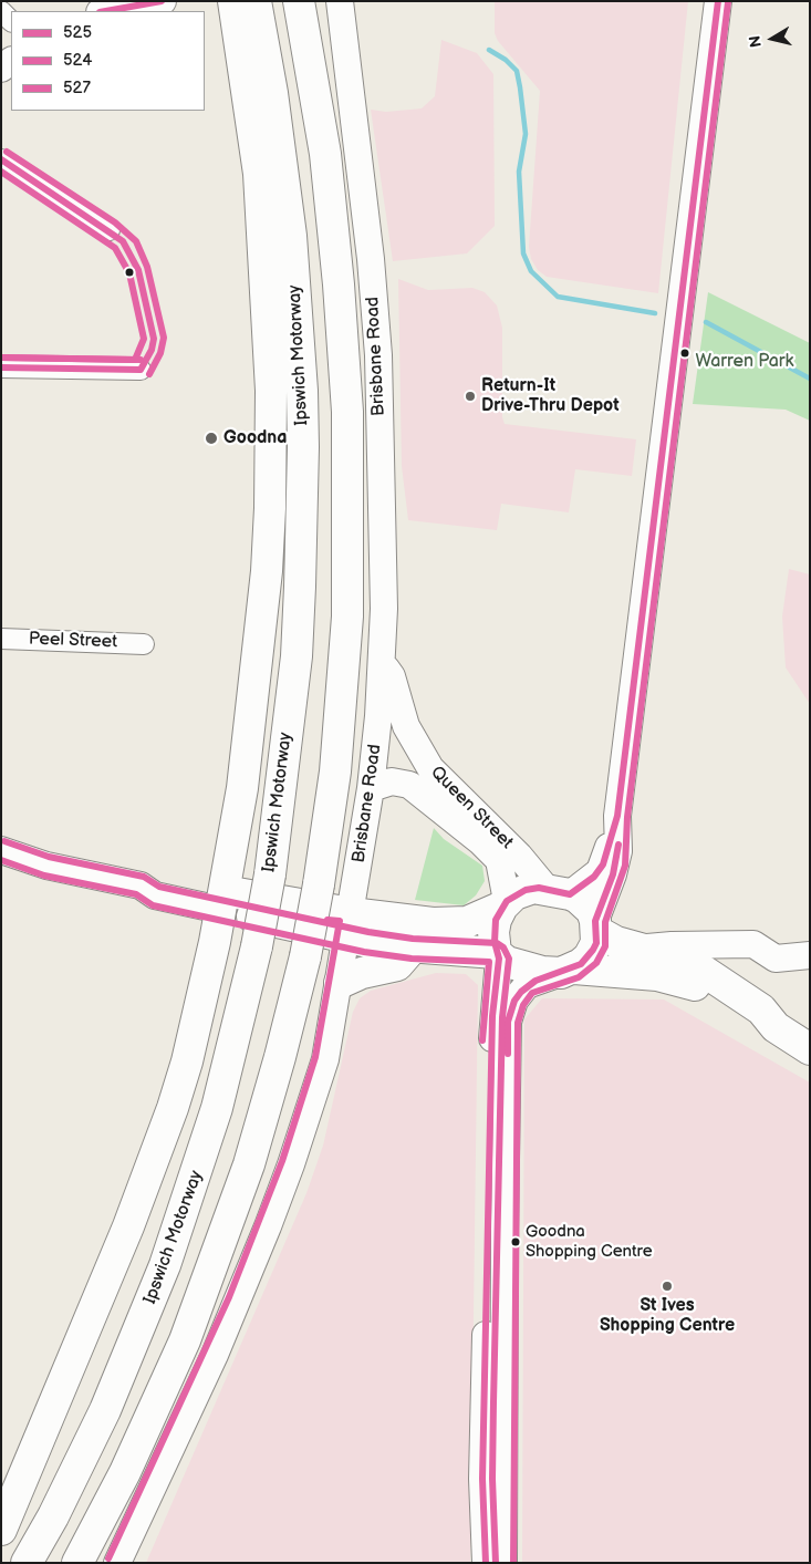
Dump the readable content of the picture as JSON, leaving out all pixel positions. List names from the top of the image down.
{
  "streets": {
    "main road": ["Ipswich Motorway"],
    "street": ["Brisbane Road", "Peel Street", "Queen Street"]
  },
  "crossings": [
    ["Brisbane Road", "Queen Street"]
  ],
  "parks": ["Warren Park"],
  "places": [
    "Return-It Drive-Thru Depot",
    "Goodna",
    "Goodna Shopping Centre",
    "St Ives Shopping Centre"
  ],
  "lines": ["transit line 525", "transit line 524", "transit line 527"],
  "legend": ["525", "524", "527"],
  "north": "left"
}
